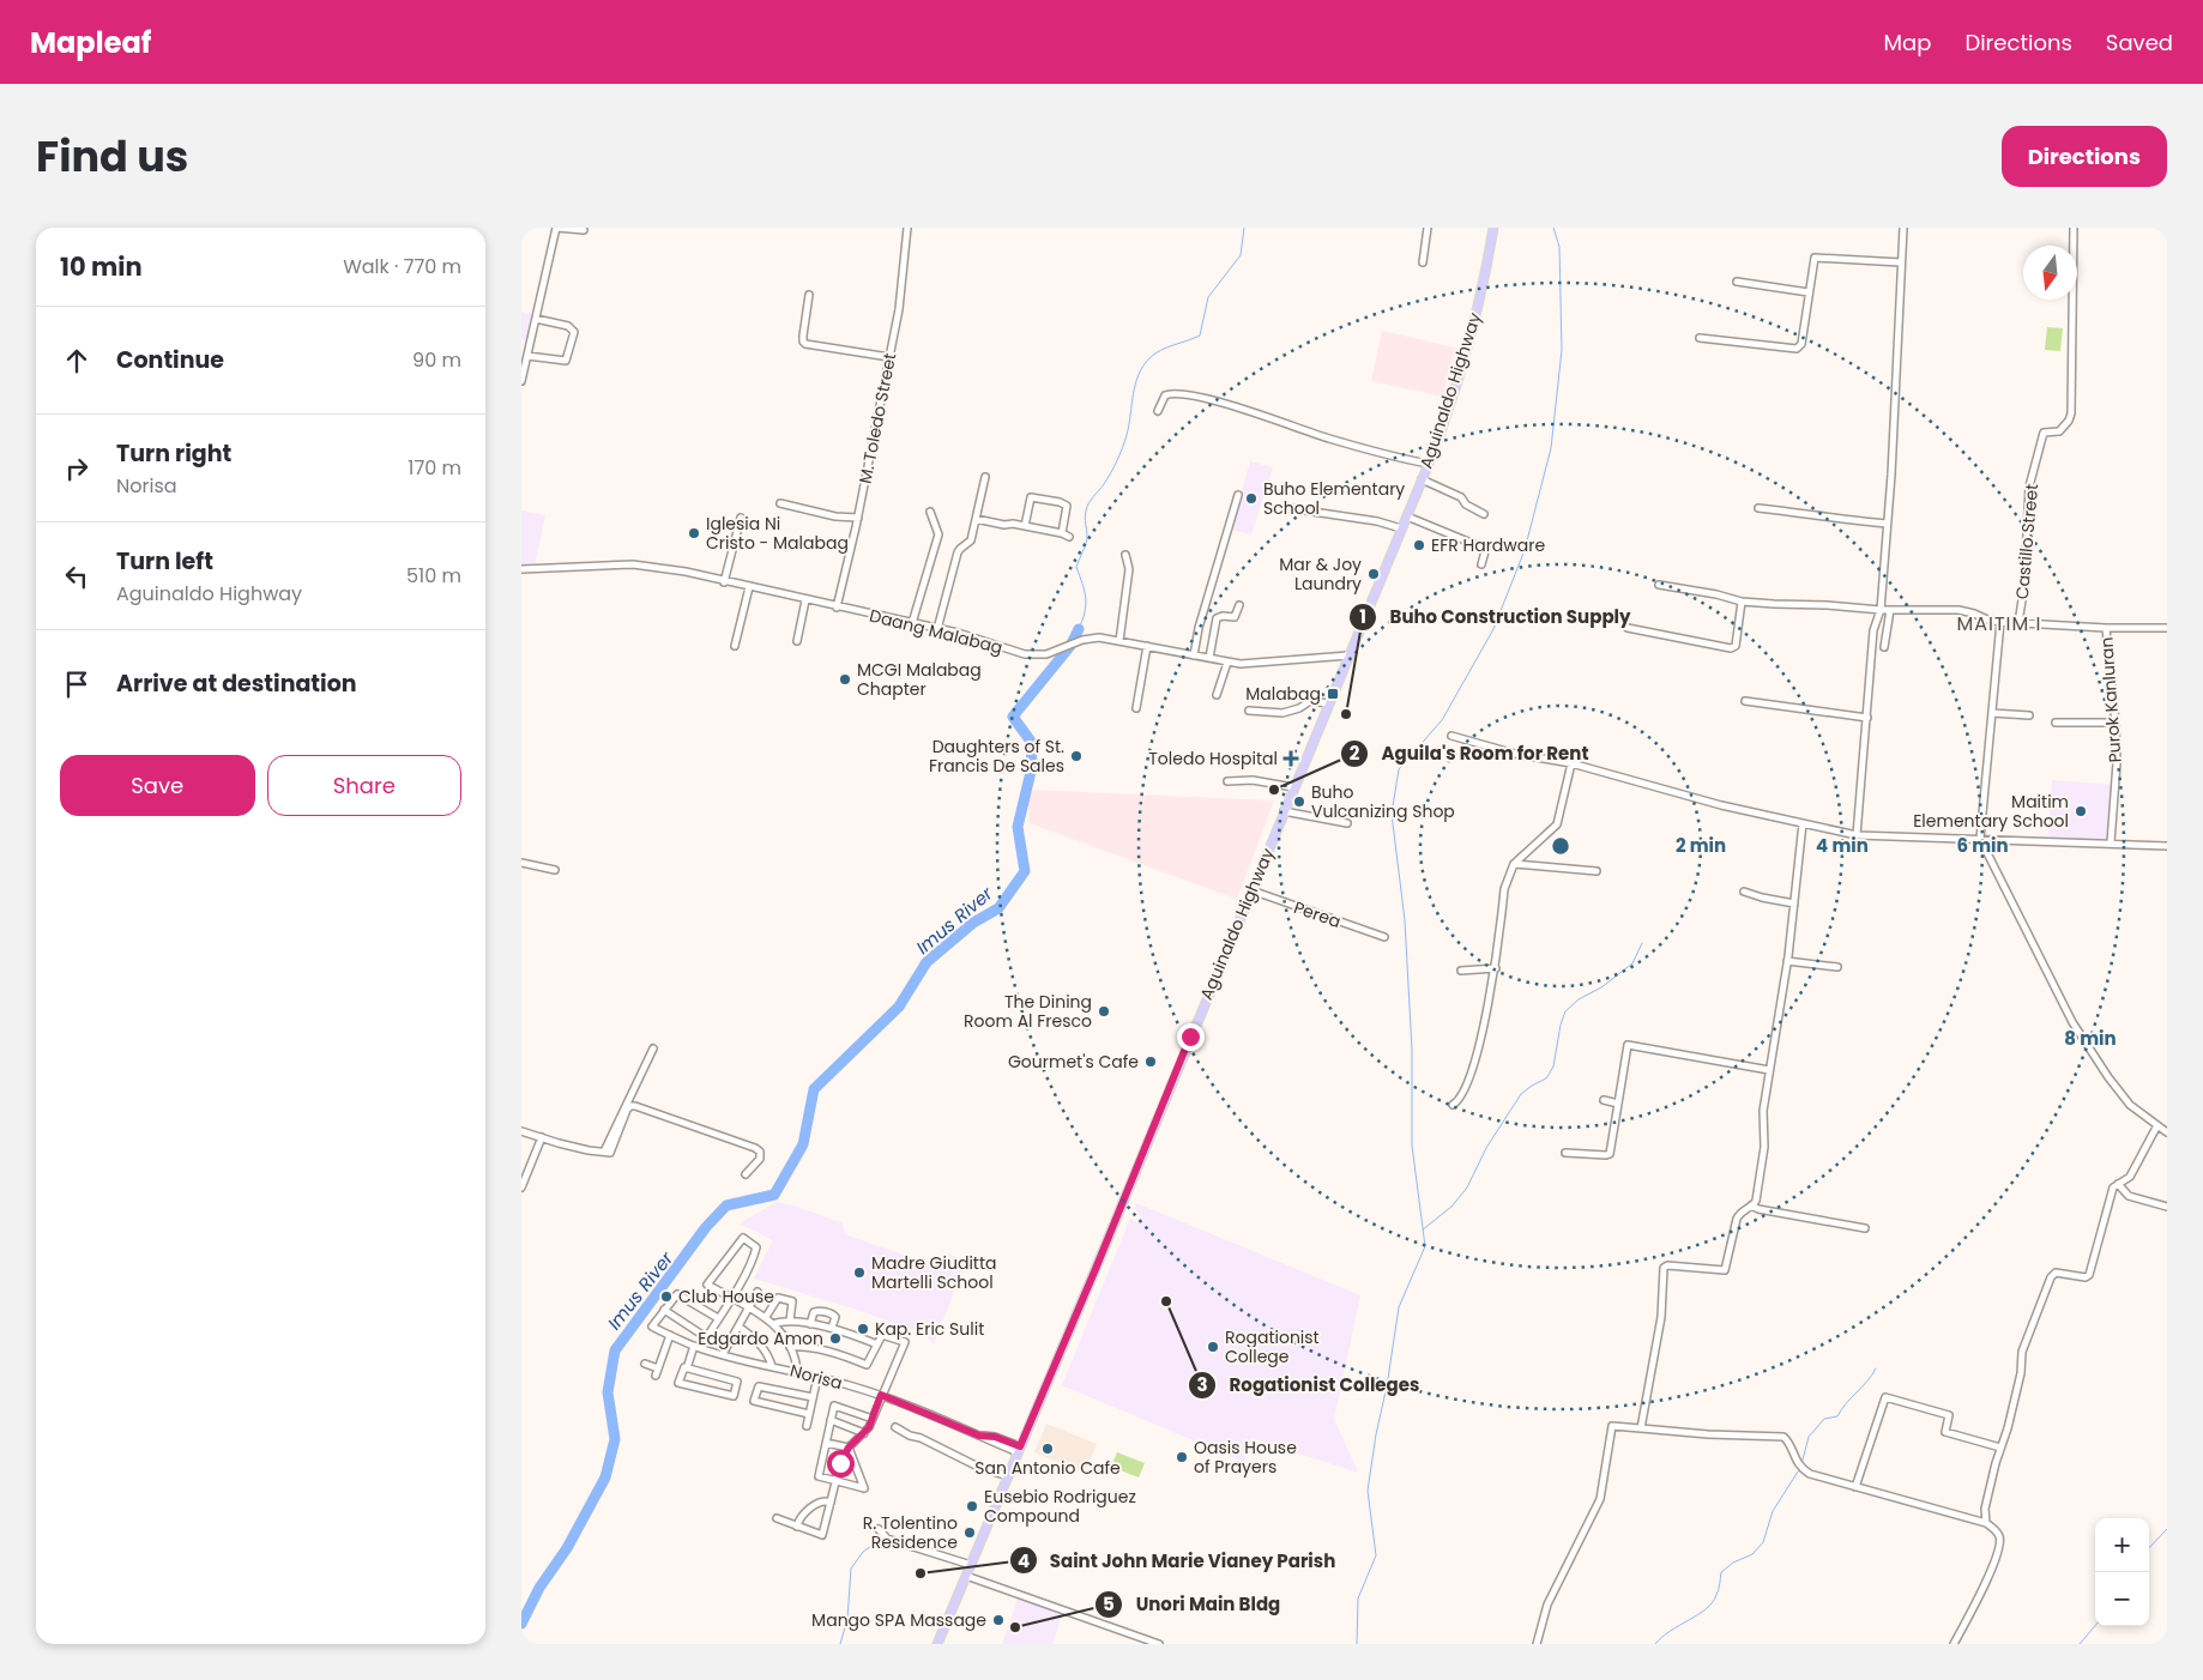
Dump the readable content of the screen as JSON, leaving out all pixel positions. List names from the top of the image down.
{
  "streets": {
    "main road": ["Aguinaldo Highway"],
    "street": [
      "M. Toledo Street",
      "Castillo Street",
      "Daang Malabag",
      "Purok Kanluran",
      "Perea",
      "Norisa"
    ]
  },
  "crossings": [
    ["Aguinaldo Highway", "Daang Malabag"],
    ["Aguinaldo Highway", "Perea"],
    ["Aguinaldo Highway", "Norisa"],
    ["M. Toledo Street", "Daang Malabag"]
  ],
  "districts": ["MAITIM I"],
  "water": ["Imus River"],
  "places": {
    "other": [
      "Buho Elementary School",
      "Iglesia Ni Cristo - Malabag",
      "EFR Hardware",
      "Mar & Joy Laundry",
      "MCGI Malabag Chapter",
      "Buho Construction Supply",
      "Daughters of St. Francis De Sales",
      "Aguila's Room for Rent",
      "Buho Vulcanizing Shop",
      "Maitim Elementary School",
      "The Dining Room Al Fresco",
      "Gourmet's Cafe",
      "Madre Giuditta Martelli School",
      "Club House",
      "Rogationist Colleges",
      "Kap. Eric Sulit",
      "Edgardo Amon",
      "Rogationist College",
      "San Antonio Cafe",
      "Oasis House of Prayers",
      "Eusebio Rodriguez Compound",
      "R. Tolentino Residence",
      "Saint John Marie Vianey Parish",
      "Mango SPA Massage",
      "Unori Main Bldg"
    ],
    "transit": ["Malabag"],
    "health": ["Toledo Hospital"]
  },
  "north": "bottom",
  "page": {
    "header": "Mapleaf",
    "nav": ["Map", "Directions", "Saved"],
    "title": "Find us",
    "buttons": [
      "Directions",
      ["Save", "Share"]
    ],
    "heading": ["10 min", "Walk · 770 m"],
    "list": [
      ["Continue", "90 m"],
      ["Turn right", "Norisa", "170 m"],
      ["Turn left", "Aguinaldo Highway", "510 m"],
      "Arrive at destination"
    ],
    "map_buttons": ["+", "−"]
  },
  "rings": [
    "2 min",
    "4 min",
    "6 min",
    "8 min"
  ]
}
